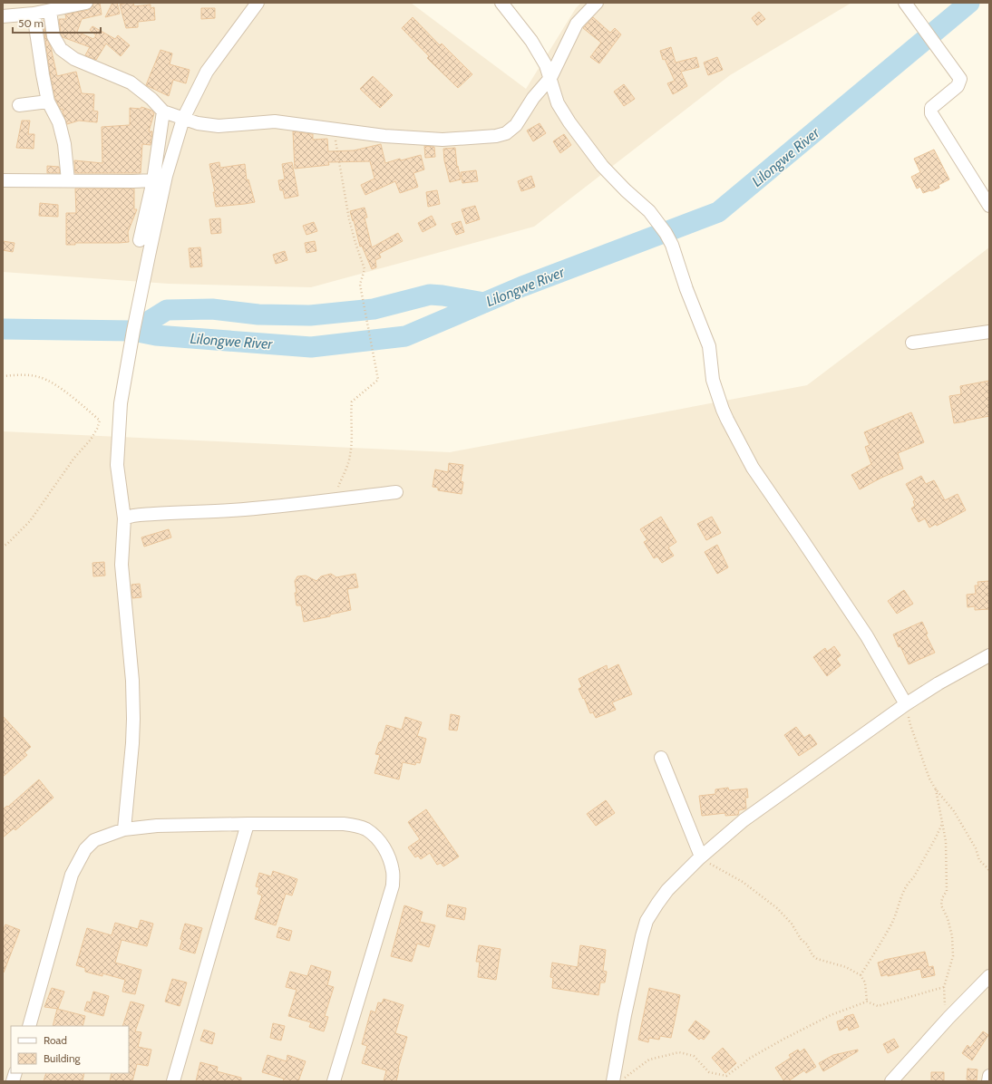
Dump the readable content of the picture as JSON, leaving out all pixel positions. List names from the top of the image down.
{
  "water": ["Lilongwe River"],
  "legend": ["Road", "Building"],
  "scale_bar": "50 m"
}
